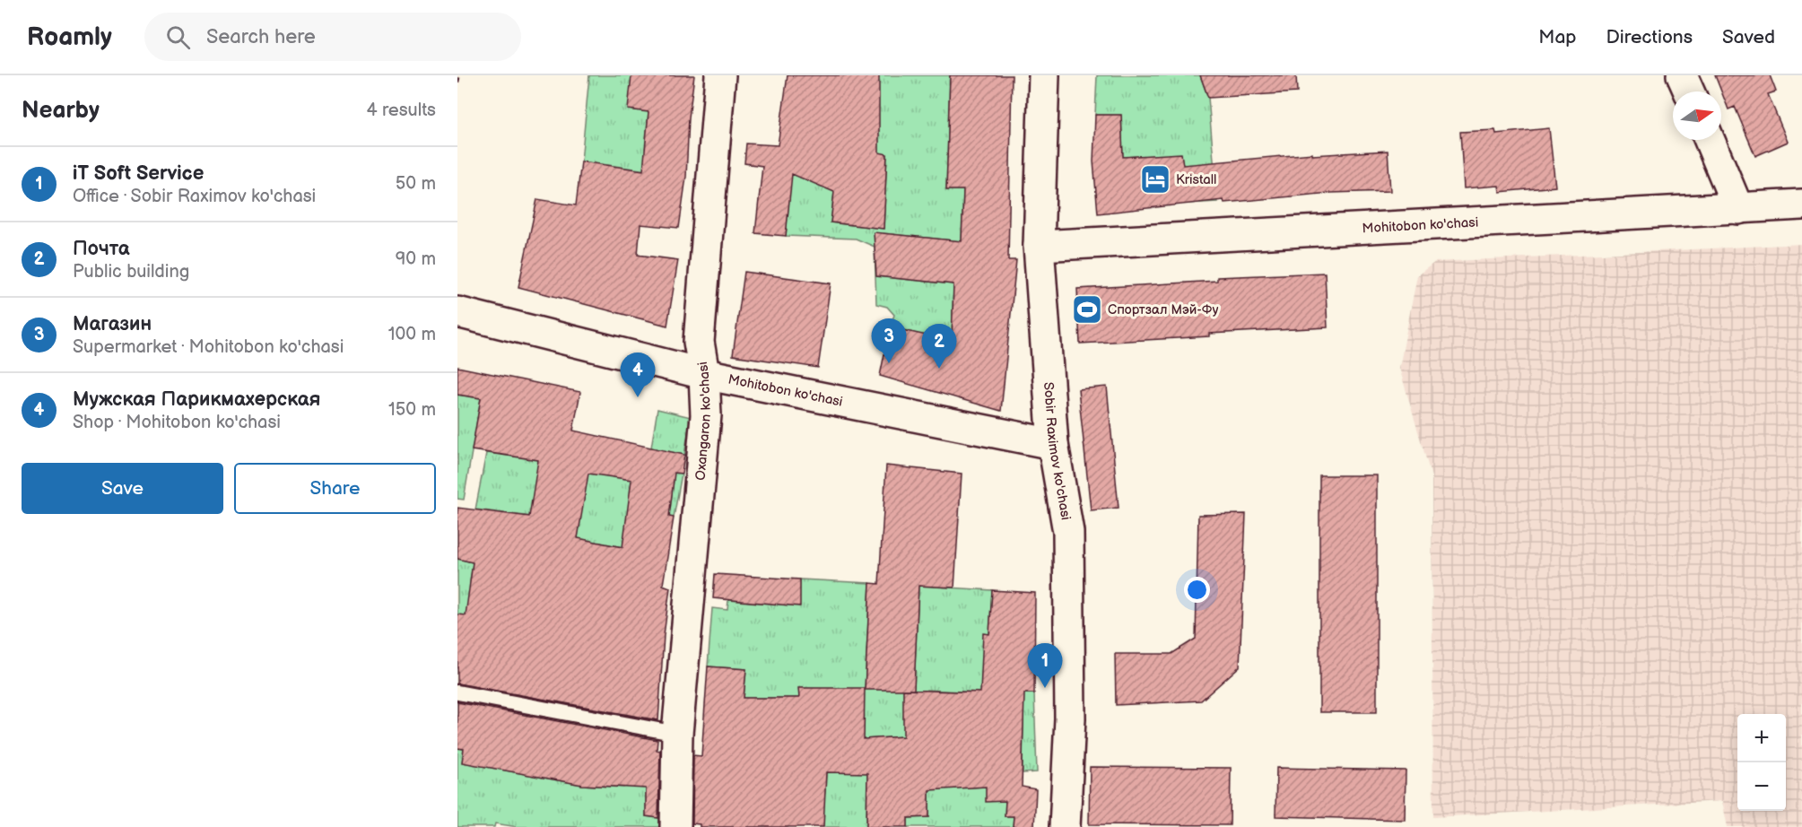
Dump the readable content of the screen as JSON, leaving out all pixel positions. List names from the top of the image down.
{
  "streets": {
    "street": ["Mohitobon ko'chasi", "Oxangaron ko'chasi", "Sobir Raximov ko'chasi"]
  },
  "crossings": [
    ["Mohitobon ko'chasi", "Oxangaron ko'chasi"],
    ["Mohitobon ko'chasi", "Sobir Raximov ko'chasi"]
  ],
  "places": {
    "hotel": ["Kristall"],
    "sports": ["Спортзал Мэй-Фу"]
  },
  "north": "right",
  "page": {
    "header": "Roamly",
    "search": "Search here",
    "nav": ["Map", "Directions", "Saved"],
    "heading": ["Nearby", "4 results"],
    "list": [
      {
        "mark": "1",
        "name": "iT Soft Service",
        "note": "Office · Sobir Raximov ko'chasi",
        "value": "50 m"
      },
      {
        "mark": "2",
        "name": "Почта",
        "note": "Public building",
        "value": "90 m"
      },
      {
        "mark": "3",
        "name": "Магазин",
        "note": "Supermarket · Mohitobon ko'chasi",
        "value": "100 m"
      },
      {
        "mark": "4",
        "name": "Мужская Парикмахерская",
        "note": "Shop · Mohitobon ko'chasi",
        "value": "150 m"
      }
    ],
    "pins": [
      "3",
      "2",
      "4",
      "1"
    ],
    "buttons": ["Save", "Share"],
    "map_buttons": ["+", "−"]
  }
}
